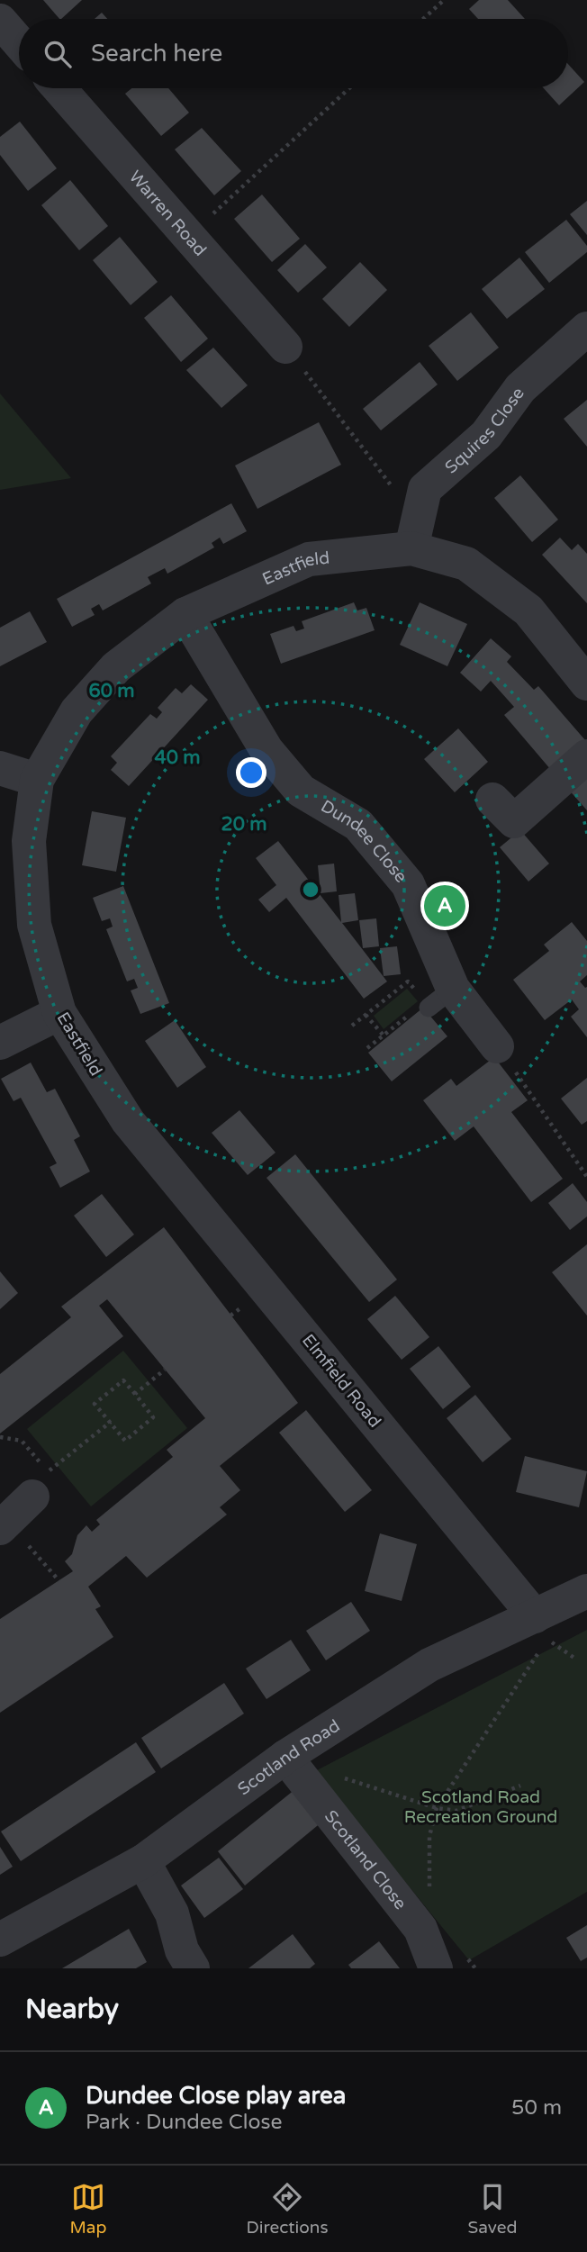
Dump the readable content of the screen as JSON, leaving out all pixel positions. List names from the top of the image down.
{
  "streets": {
    "street": [
      "Warren Road",
      "Squires Close",
      "Eastfield",
      "Dundee Close",
      "Elmfield Road",
      "Scotland Road",
      "Scotland Close"
    ]
  },
  "crossings": [
    ["Squires Close", "Eastfield"],
    ["Eastfield", "Dundee Close"],
    ["Eastfield", "Elmfield Road"],
    ["Elmfield Road", "Scotland Road"],
    ["Scotland Road", "Scotland Close"]
  ],
  "parks": ["Scotland Road Recreation Ground"],
  "page": {
    "search": "Search here",
    "pins": "A",
    "heading": "Nearby",
    "list": [
      {
        "mark": "A",
        "name": "Dundee Close play area",
        "note": "Park · Dundee Close",
        "value": "50 m"
      }
    ],
    "nav": ["Map", "Directions", "Saved"]
  },
  "rings": ["60 m", "40 m", "20 m"]
}
